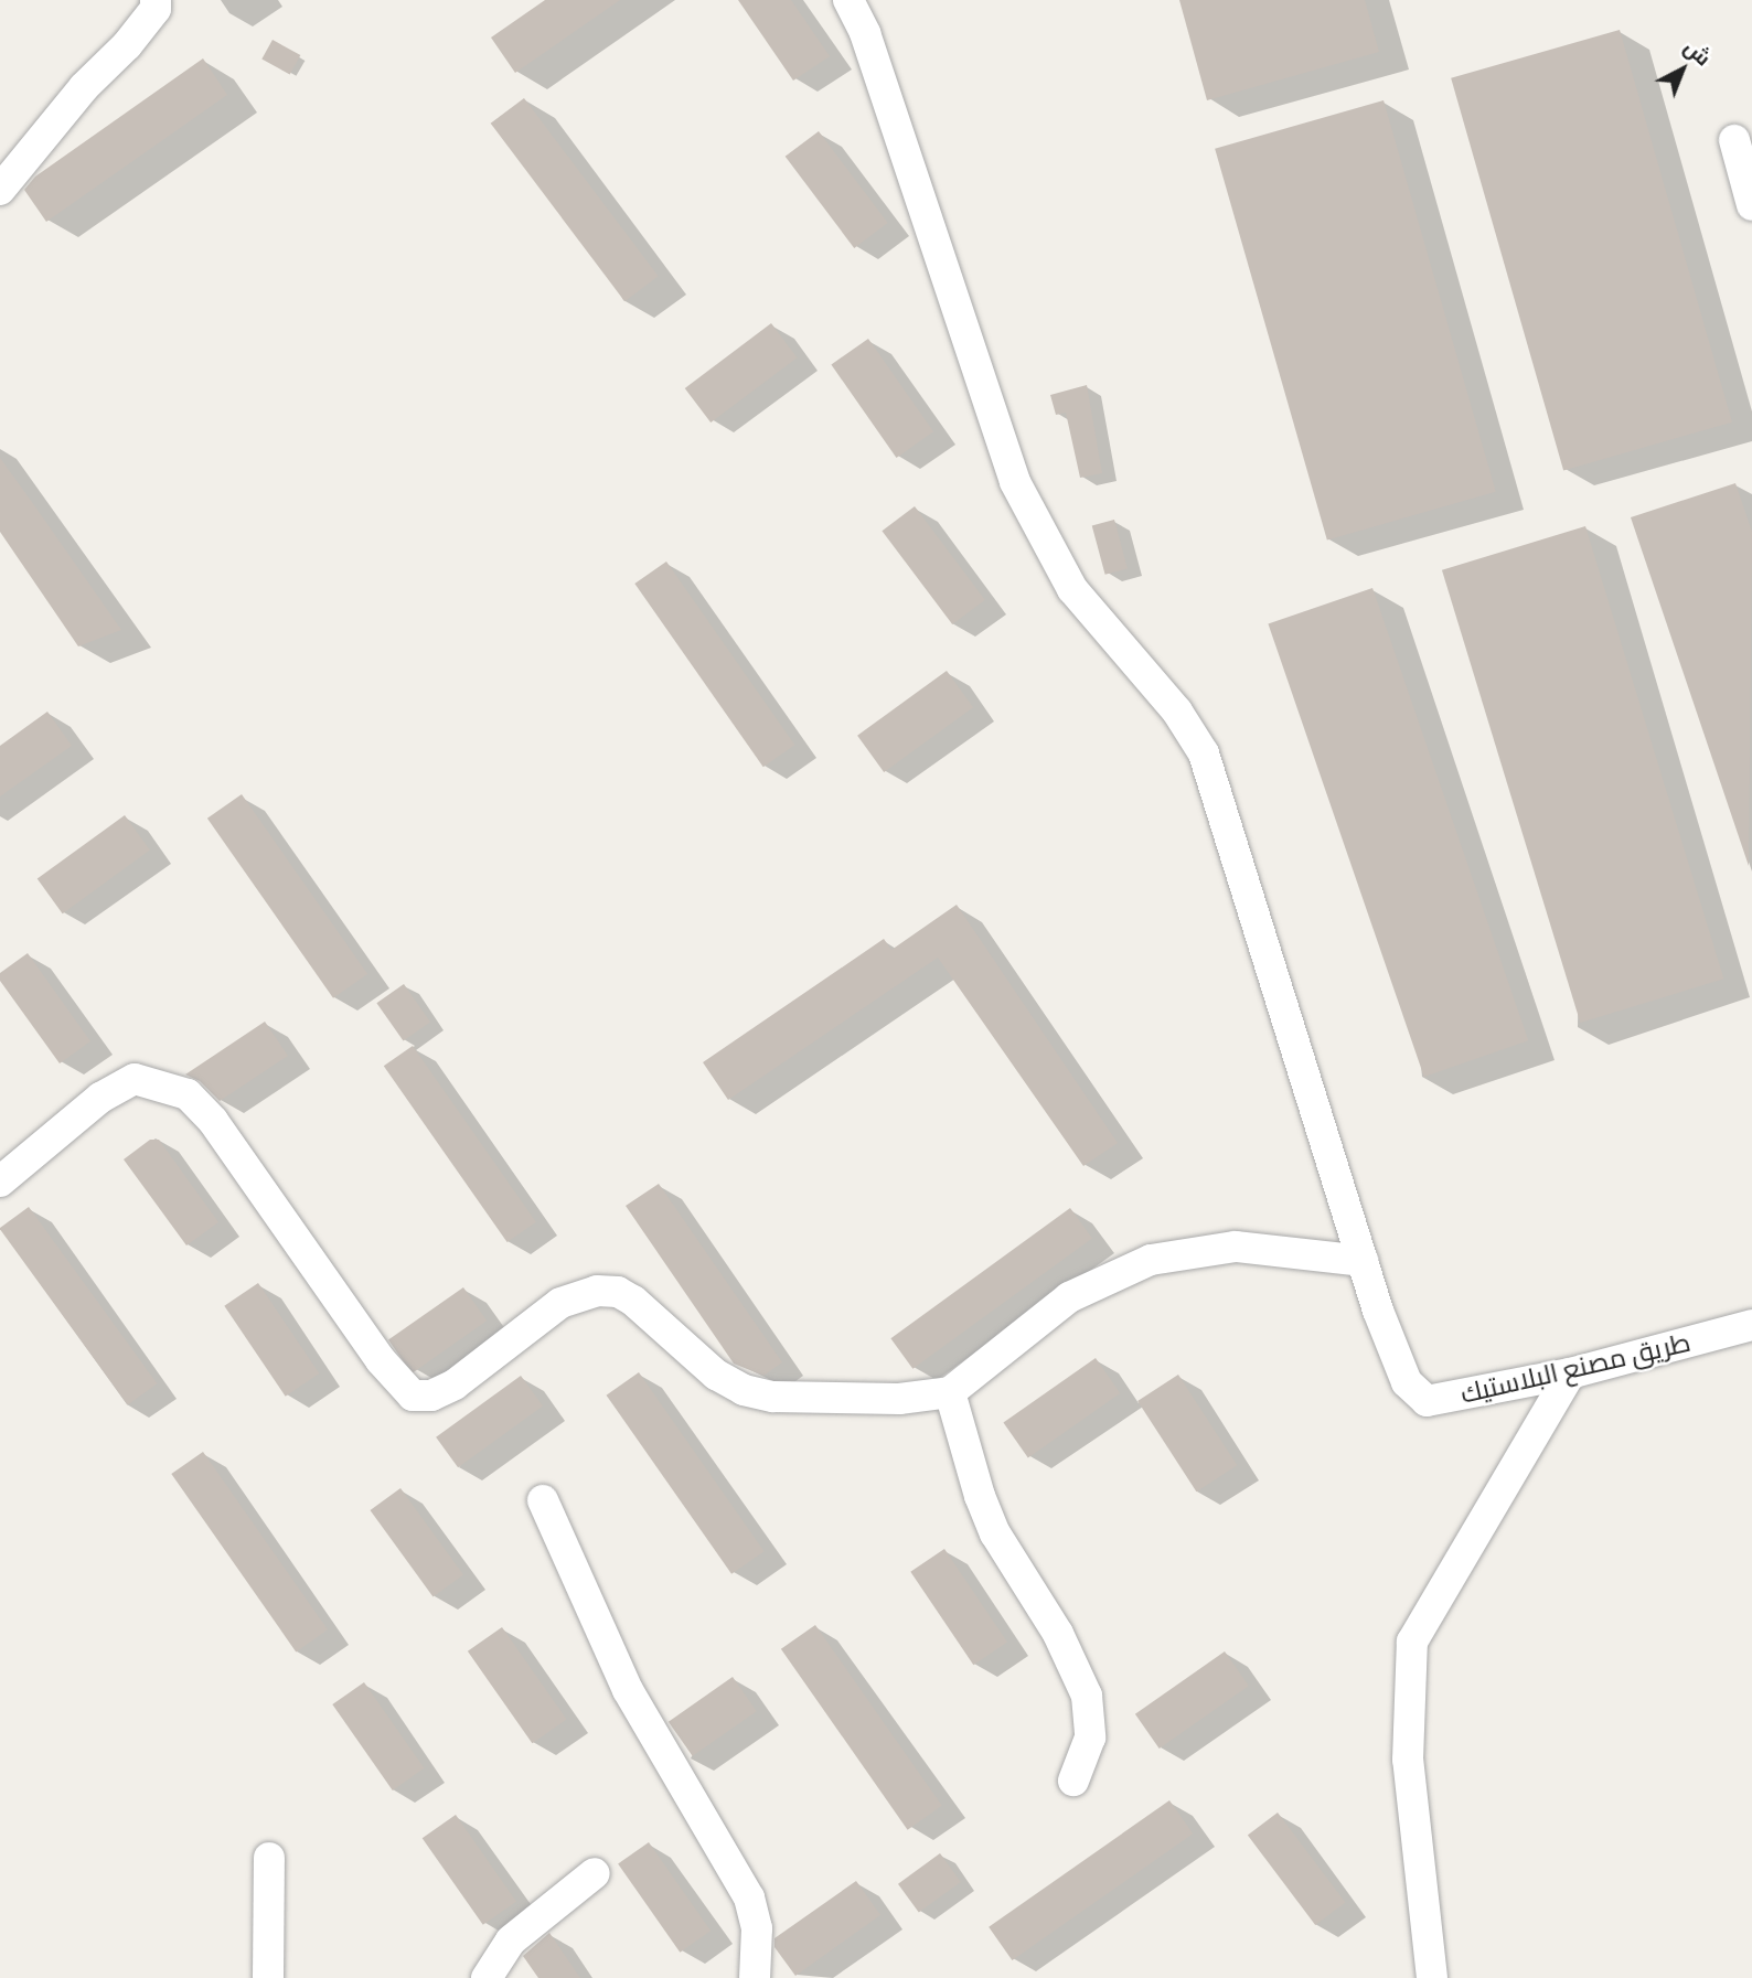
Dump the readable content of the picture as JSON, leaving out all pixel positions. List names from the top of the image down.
{
  "streets": {
    "street": ["طريق مصنع البلاستيك"]
  },
  "north": "top right"
}
